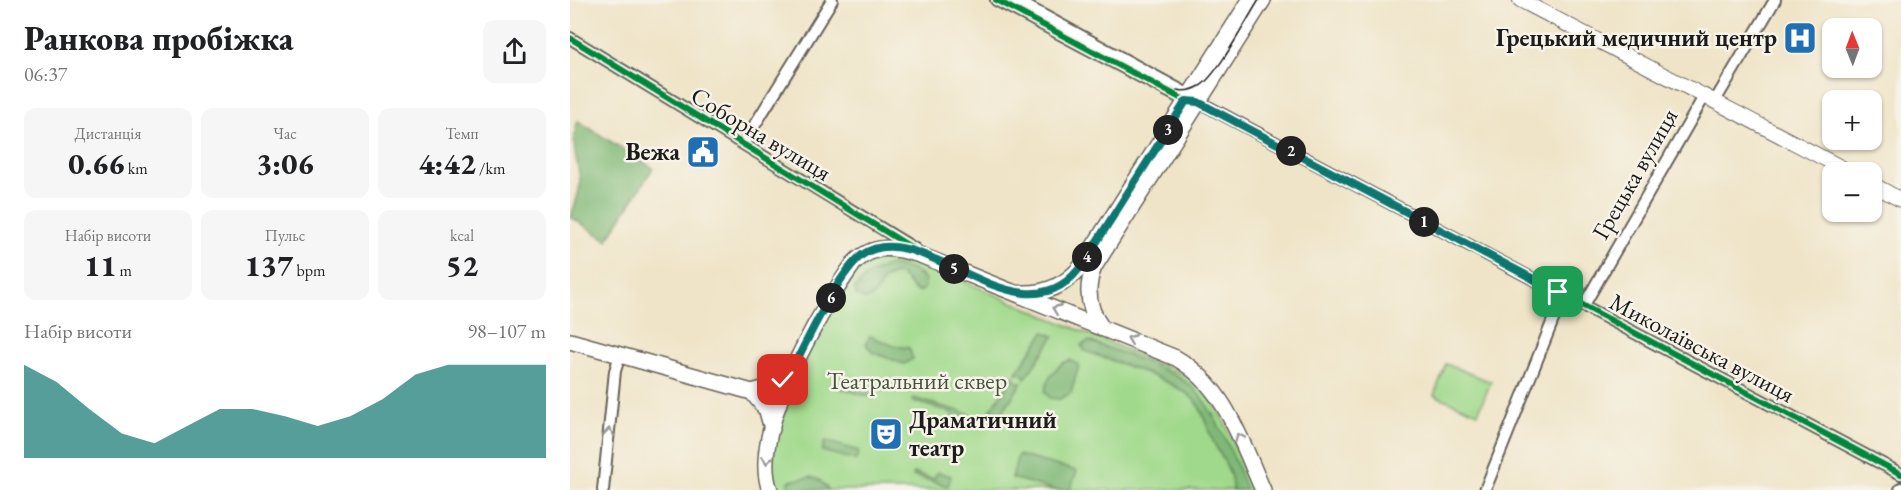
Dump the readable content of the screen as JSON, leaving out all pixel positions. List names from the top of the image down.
{
  "streets": {
    "street": ["Соборна вулиця", "Грецька вулиця", "Миколаївська вулиця"]
  },
  "crossings": [
    ["Грецька вулиця", "Миколаївська вулиця"]
  ],
  "parks": ["Театральний сквер"],
  "places": {
    "hospital": ["Грецький медичний центр"],
    "public building": ["Вежа"],
    "theatre": ["Драматичний театр"]
  },
  "north": "top",
  "page": {
    "heading": ["Ранкова пробіжка", "06:37"],
    "map_buttons": ["+", "−"],
    "stats": [
      ["Дистанція", "0.66 km"],
      ["Час", "3:06"],
      ["Темп", "4:42 /km"],
      ["Набір висоти", "11 m"],
      ["Пульс", "137 bpm"],
      ["kcal", "52"]
    ],
    "pins": [
      "3",
      "2",
      "1",
      "4",
      "5",
      "6"
    ],
    "chart": ["Набір висоти", "98–107 m"]
  }
}
